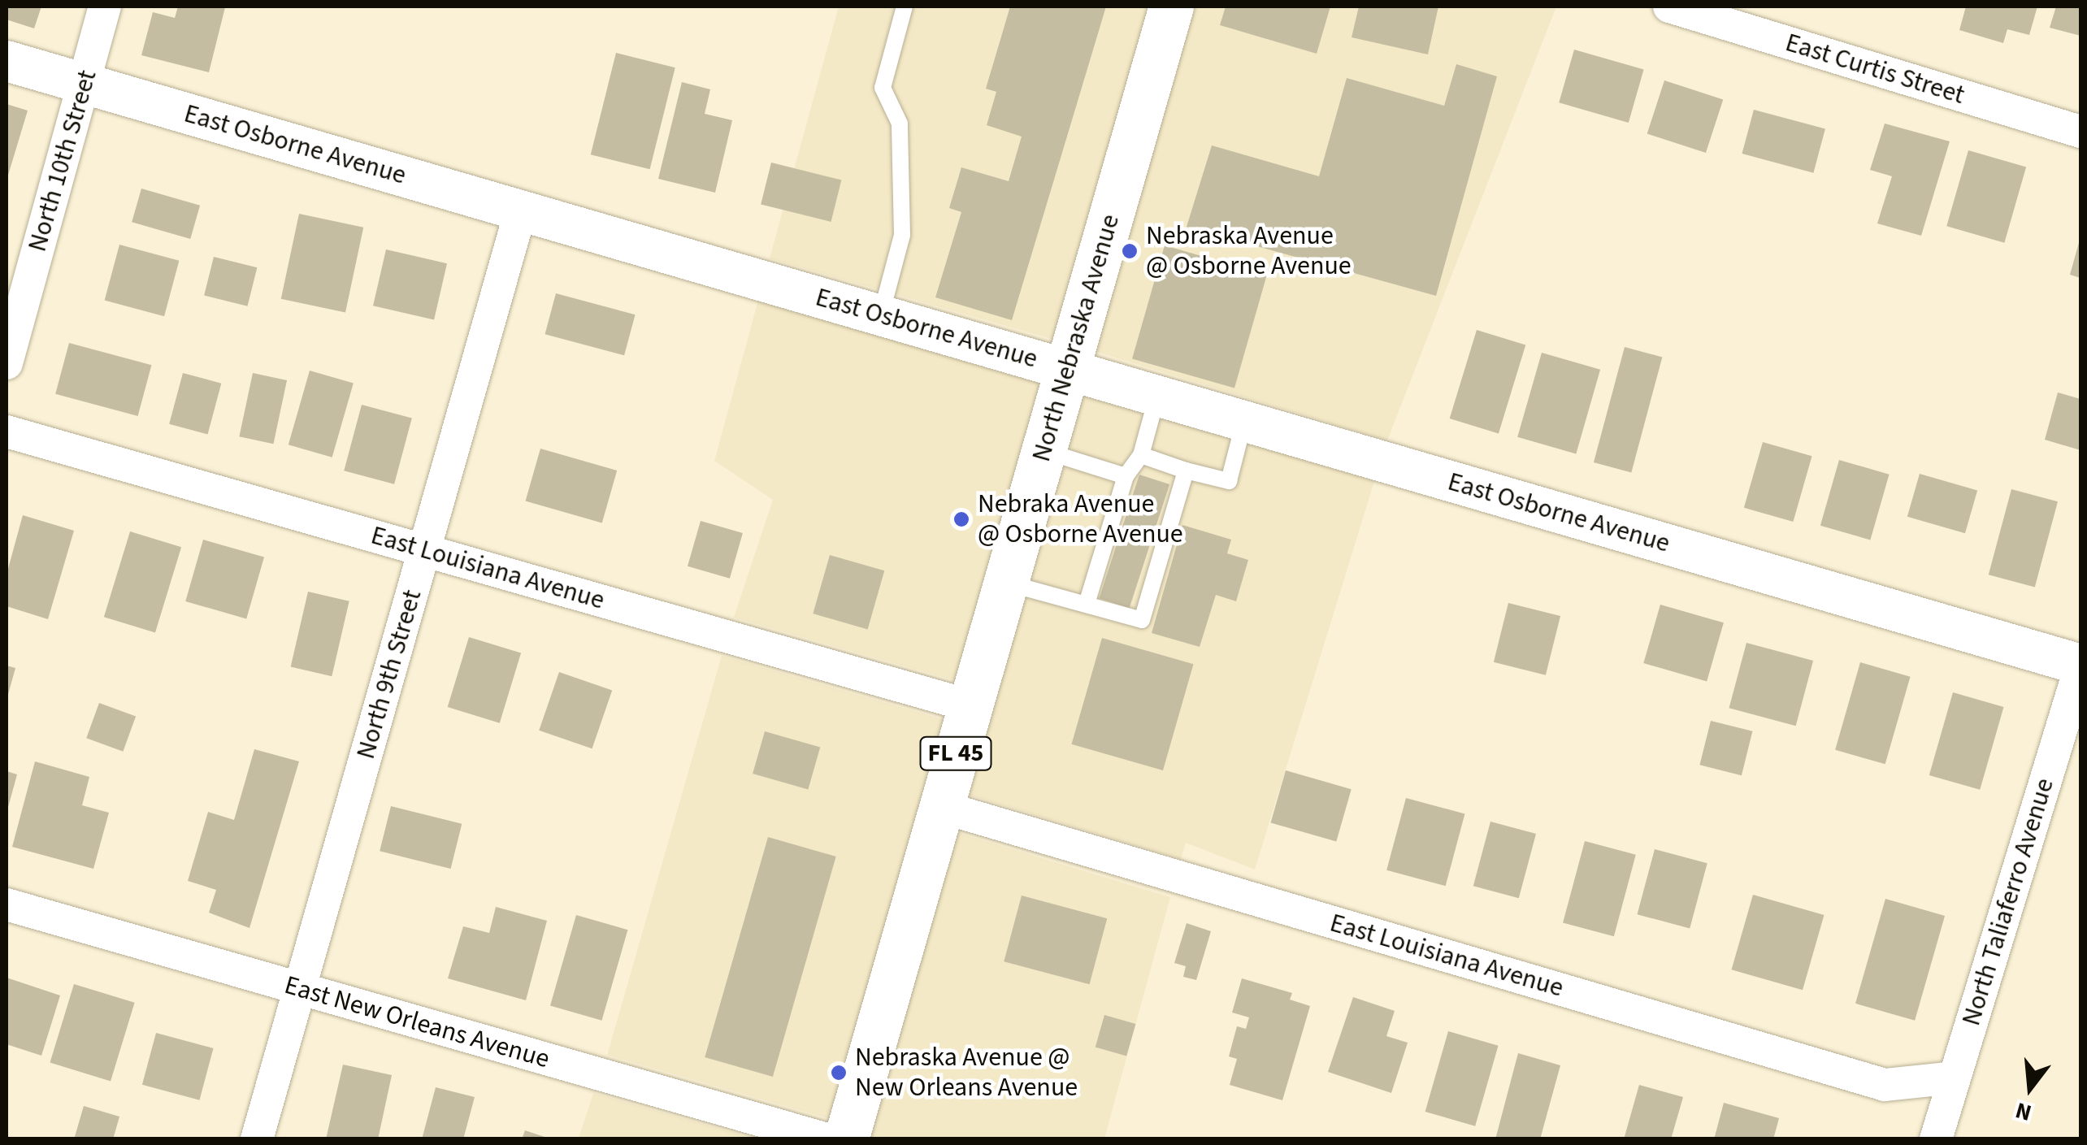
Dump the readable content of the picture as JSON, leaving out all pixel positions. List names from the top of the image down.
{
  "streets": {
    "main road": ["North Nebraska Avenue", "FL 45"],
    "street": [
      "East Curtis Street",
      "East Osborne Avenue",
      "North 10th Street",
      "East Louisiana Avenue",
      "North 9th Street",
      "North Taliaferro Avenue",
      "East New Orleans Avenue"
    ]
  },
  "crossings": [
    ["East Osborne Avenue", "North 10th Street"],
    ["East Osborne Avenue", "North Nebraska Avenue"],
    ["East Osborne Avenue", "North 9th Street"],
    ["East Osborne Avenue", "North Taliaferro Avenue"],
    ["North Nebraska Avenue", "East Louisiana Avenue"],
    ["East Louisiana Avenue", "North 9th Street"],
    ["East Louisiana Avenue", "North Taliaferro Avenue"],
    ["North 9th Street", "East New Orleans Avenue"]
  ],
  "places": ["Nebraska Avenue @ Osborne Avenue", "Nebraka Avenue @ Osborne Avenue", "Nebraska Avenue @ New Orleans Avenue"],
  "north": "bottom"
}
